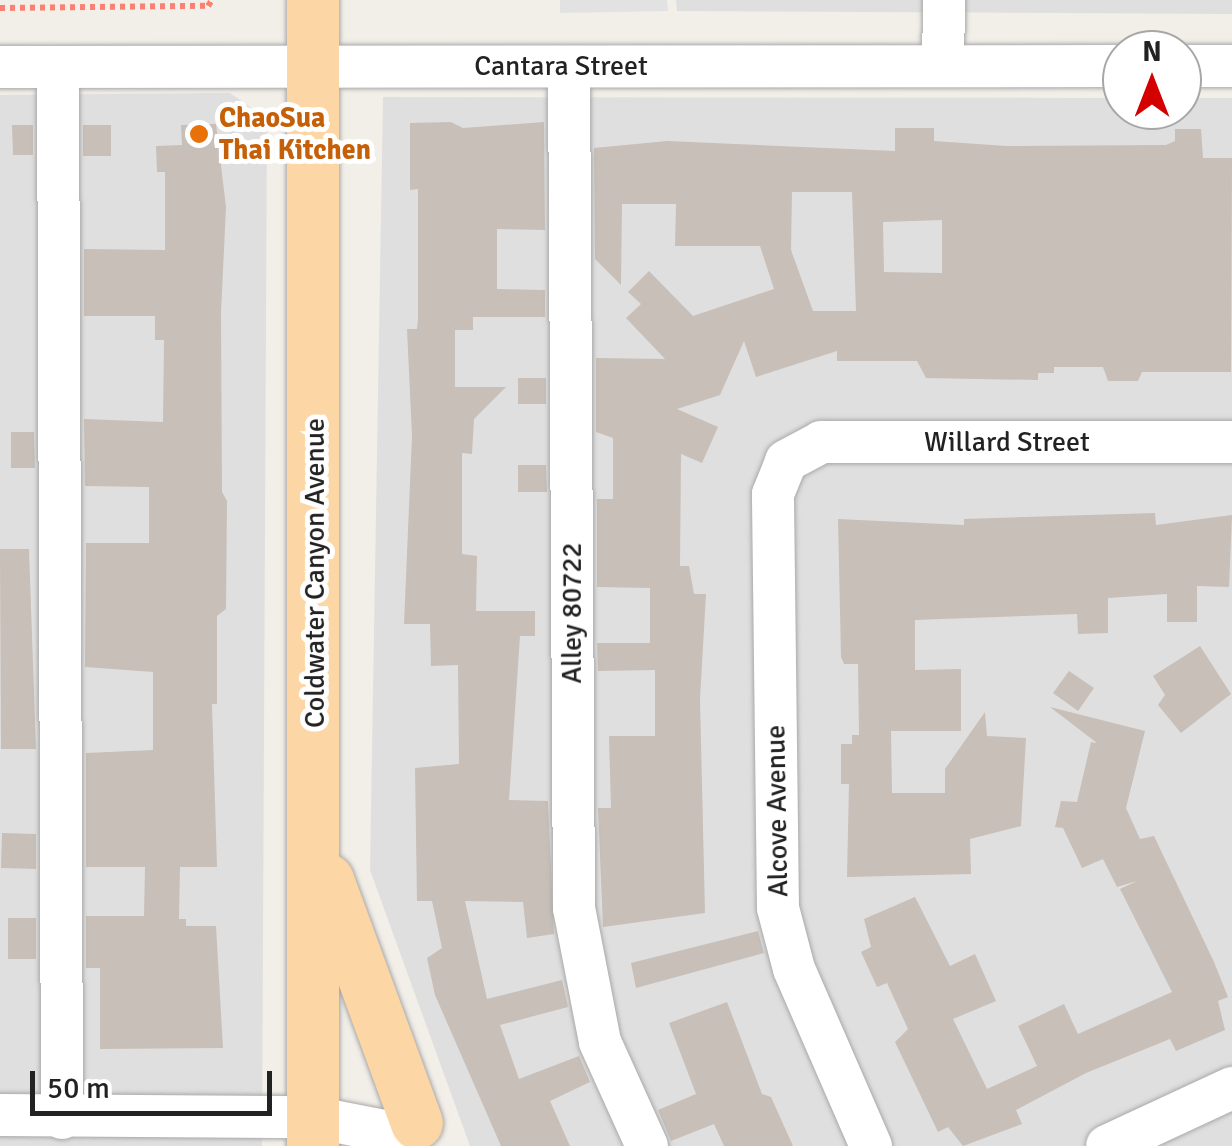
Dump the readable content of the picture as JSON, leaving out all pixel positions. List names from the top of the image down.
{
  "streets": {
    "main road": ["Coldwater Canyon Avenue"],
    "street": [
      "Cantara Street",
      "Willard Street",
      "Alley 80722",
      "Alcove Avenue"
    ]
  },
  "crossings": [
    ["Cantara Street", "Coldwater Canyon Avenue"],
    ["Cantara Street", "Alley 80722"],
    ["Willard Street", "Alcove Avenue"]
  ],
  "places": ["ChaoSua Thai Kitchen"],
  "scale_bar": "50 m",
  "north": "top"
}
